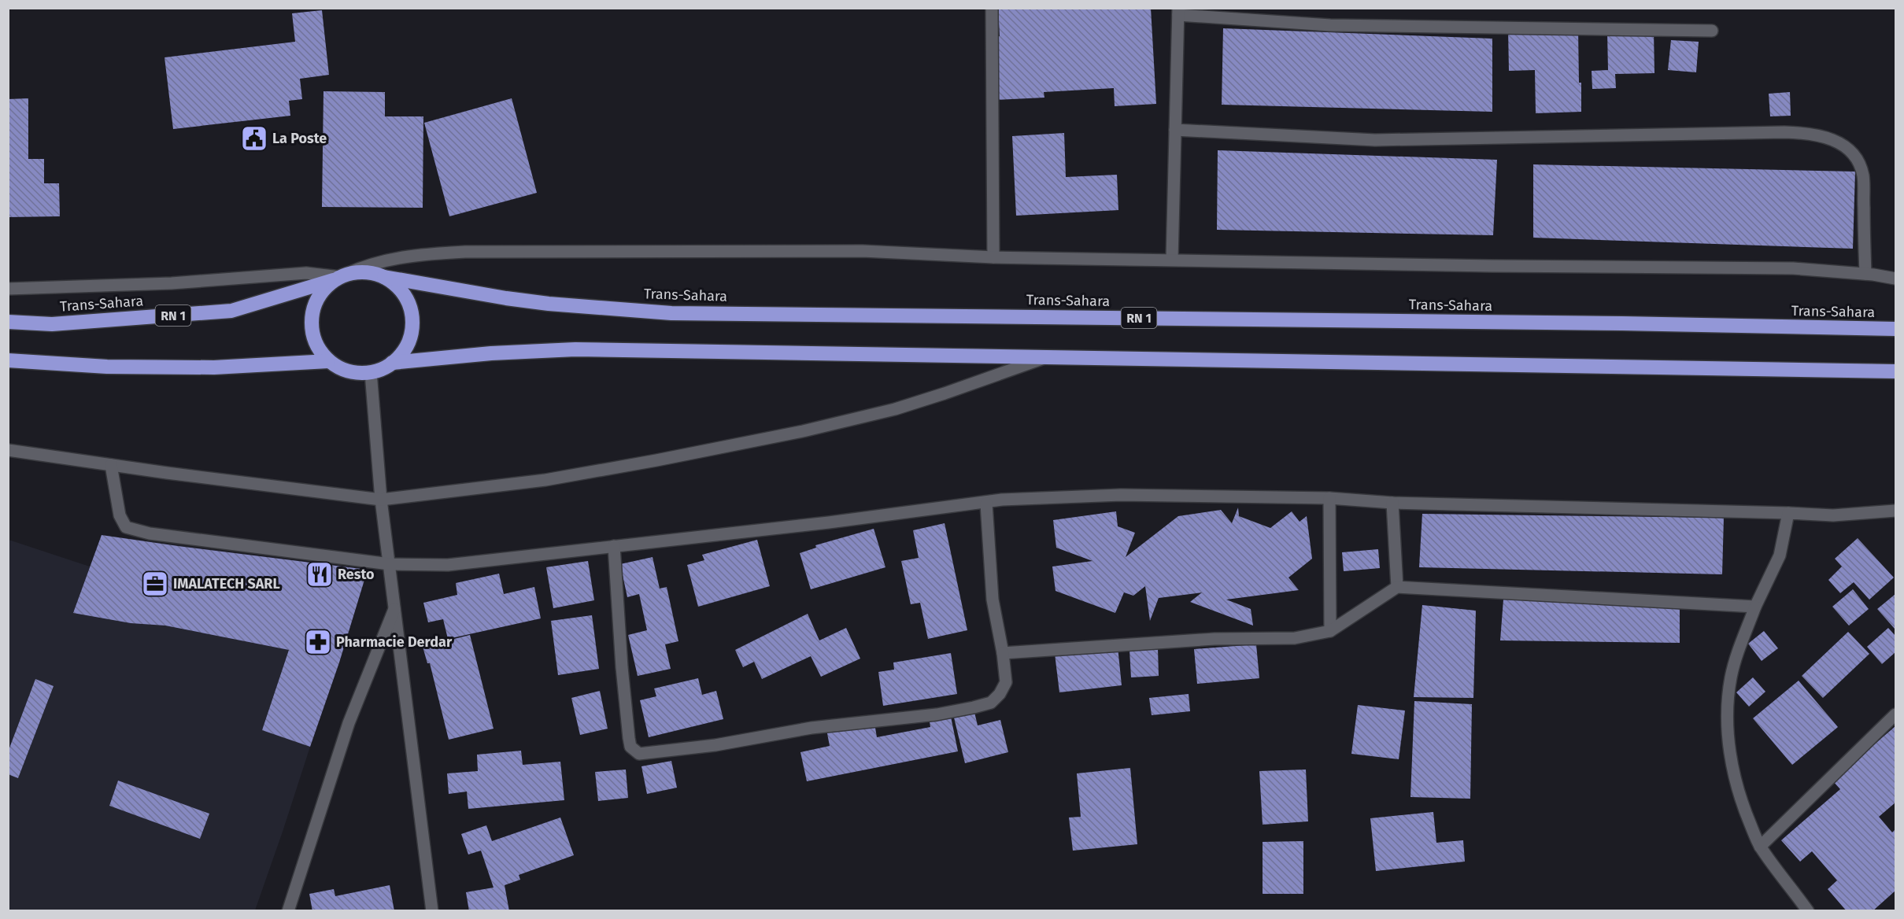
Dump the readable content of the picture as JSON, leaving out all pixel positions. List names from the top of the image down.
{
  "streets": {
    "highway": ["Trans-Sahara", "RN 1"]
  },
  "places": {
    "public building": ["La Poste"],
    "restaurant": ["Resto"],
    "office": ["IMALATECH SARL"],
    "pharmacy": ["Pharmacie Derdar"]
  }
}
